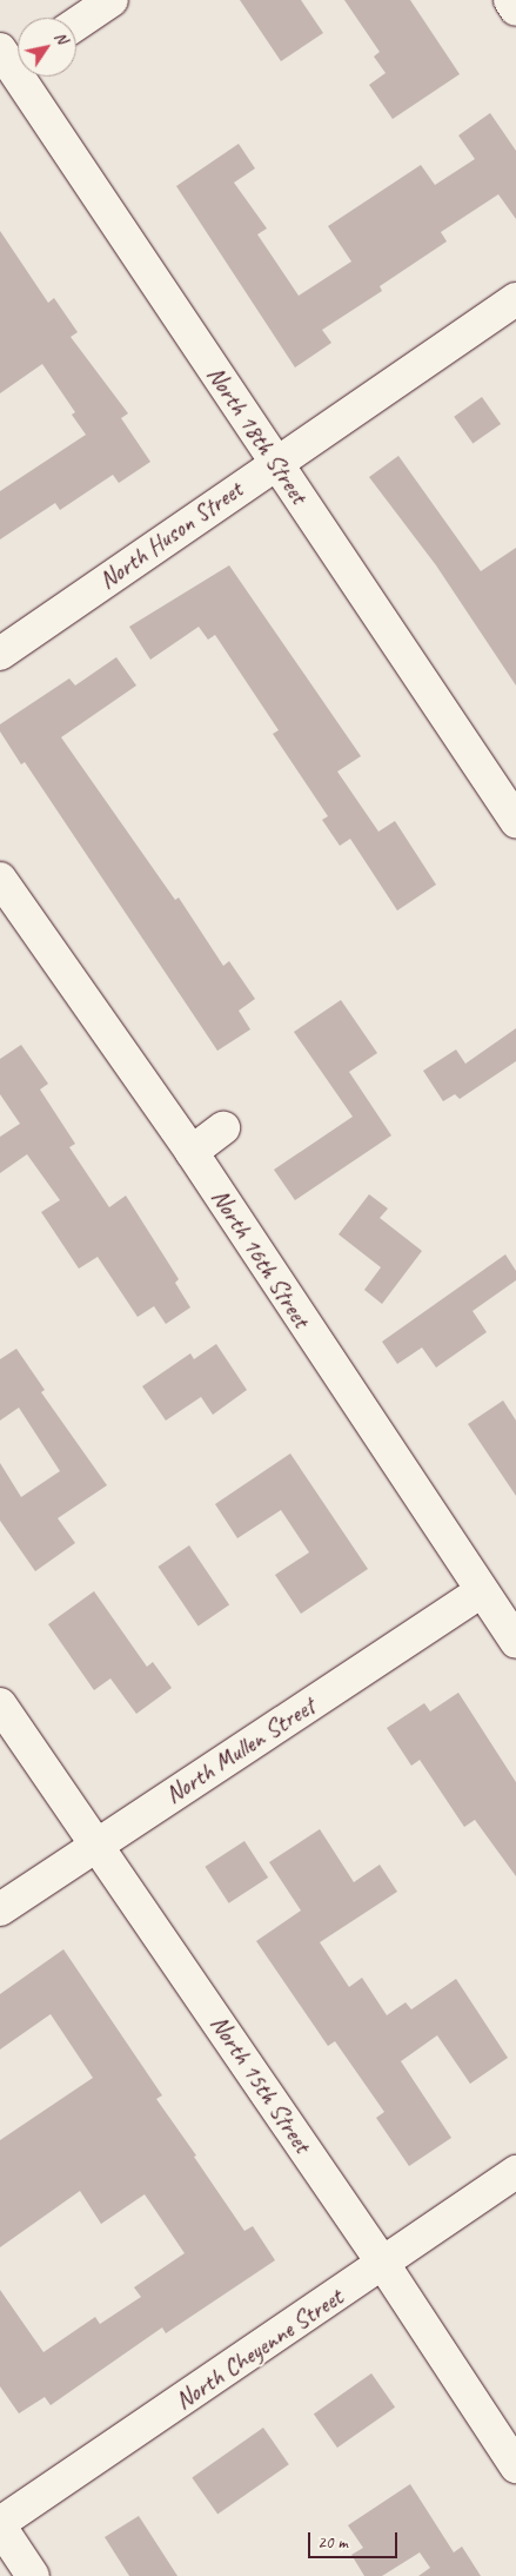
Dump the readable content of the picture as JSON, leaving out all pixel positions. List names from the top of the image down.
{
  "streets": {
    "street": [
      "North 18th Street",
      "North Huson Street",
      "North 16th Street",
      "North Mullen Street",
      "North 15th Street",
      "North Cheyenne Street"
    ]
  },
  "crossings": [
    ["North 18th Street", "North Huson Street"],
    ["North 16th Street", "North Mullen Street"],
    ["North Mullen Street", "North 15th Street"],
    ["North 15th Street", "North Cheyenne Street"]
  ],
  "scale_bar": "20 m",
  "north": "top right"
}
